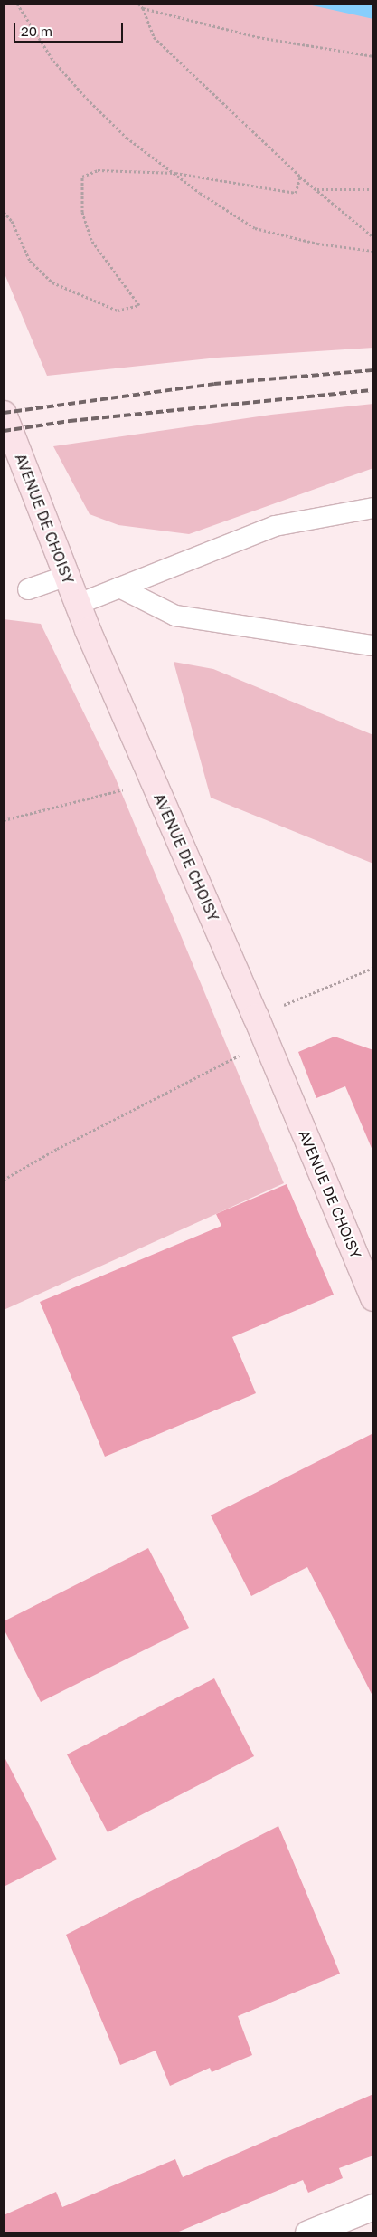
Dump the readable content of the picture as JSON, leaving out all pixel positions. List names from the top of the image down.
{
  "streets": {
    "main road": ["AVENUE DE CHOISY"]
  },
  "scale_bar": "20 m"
}
